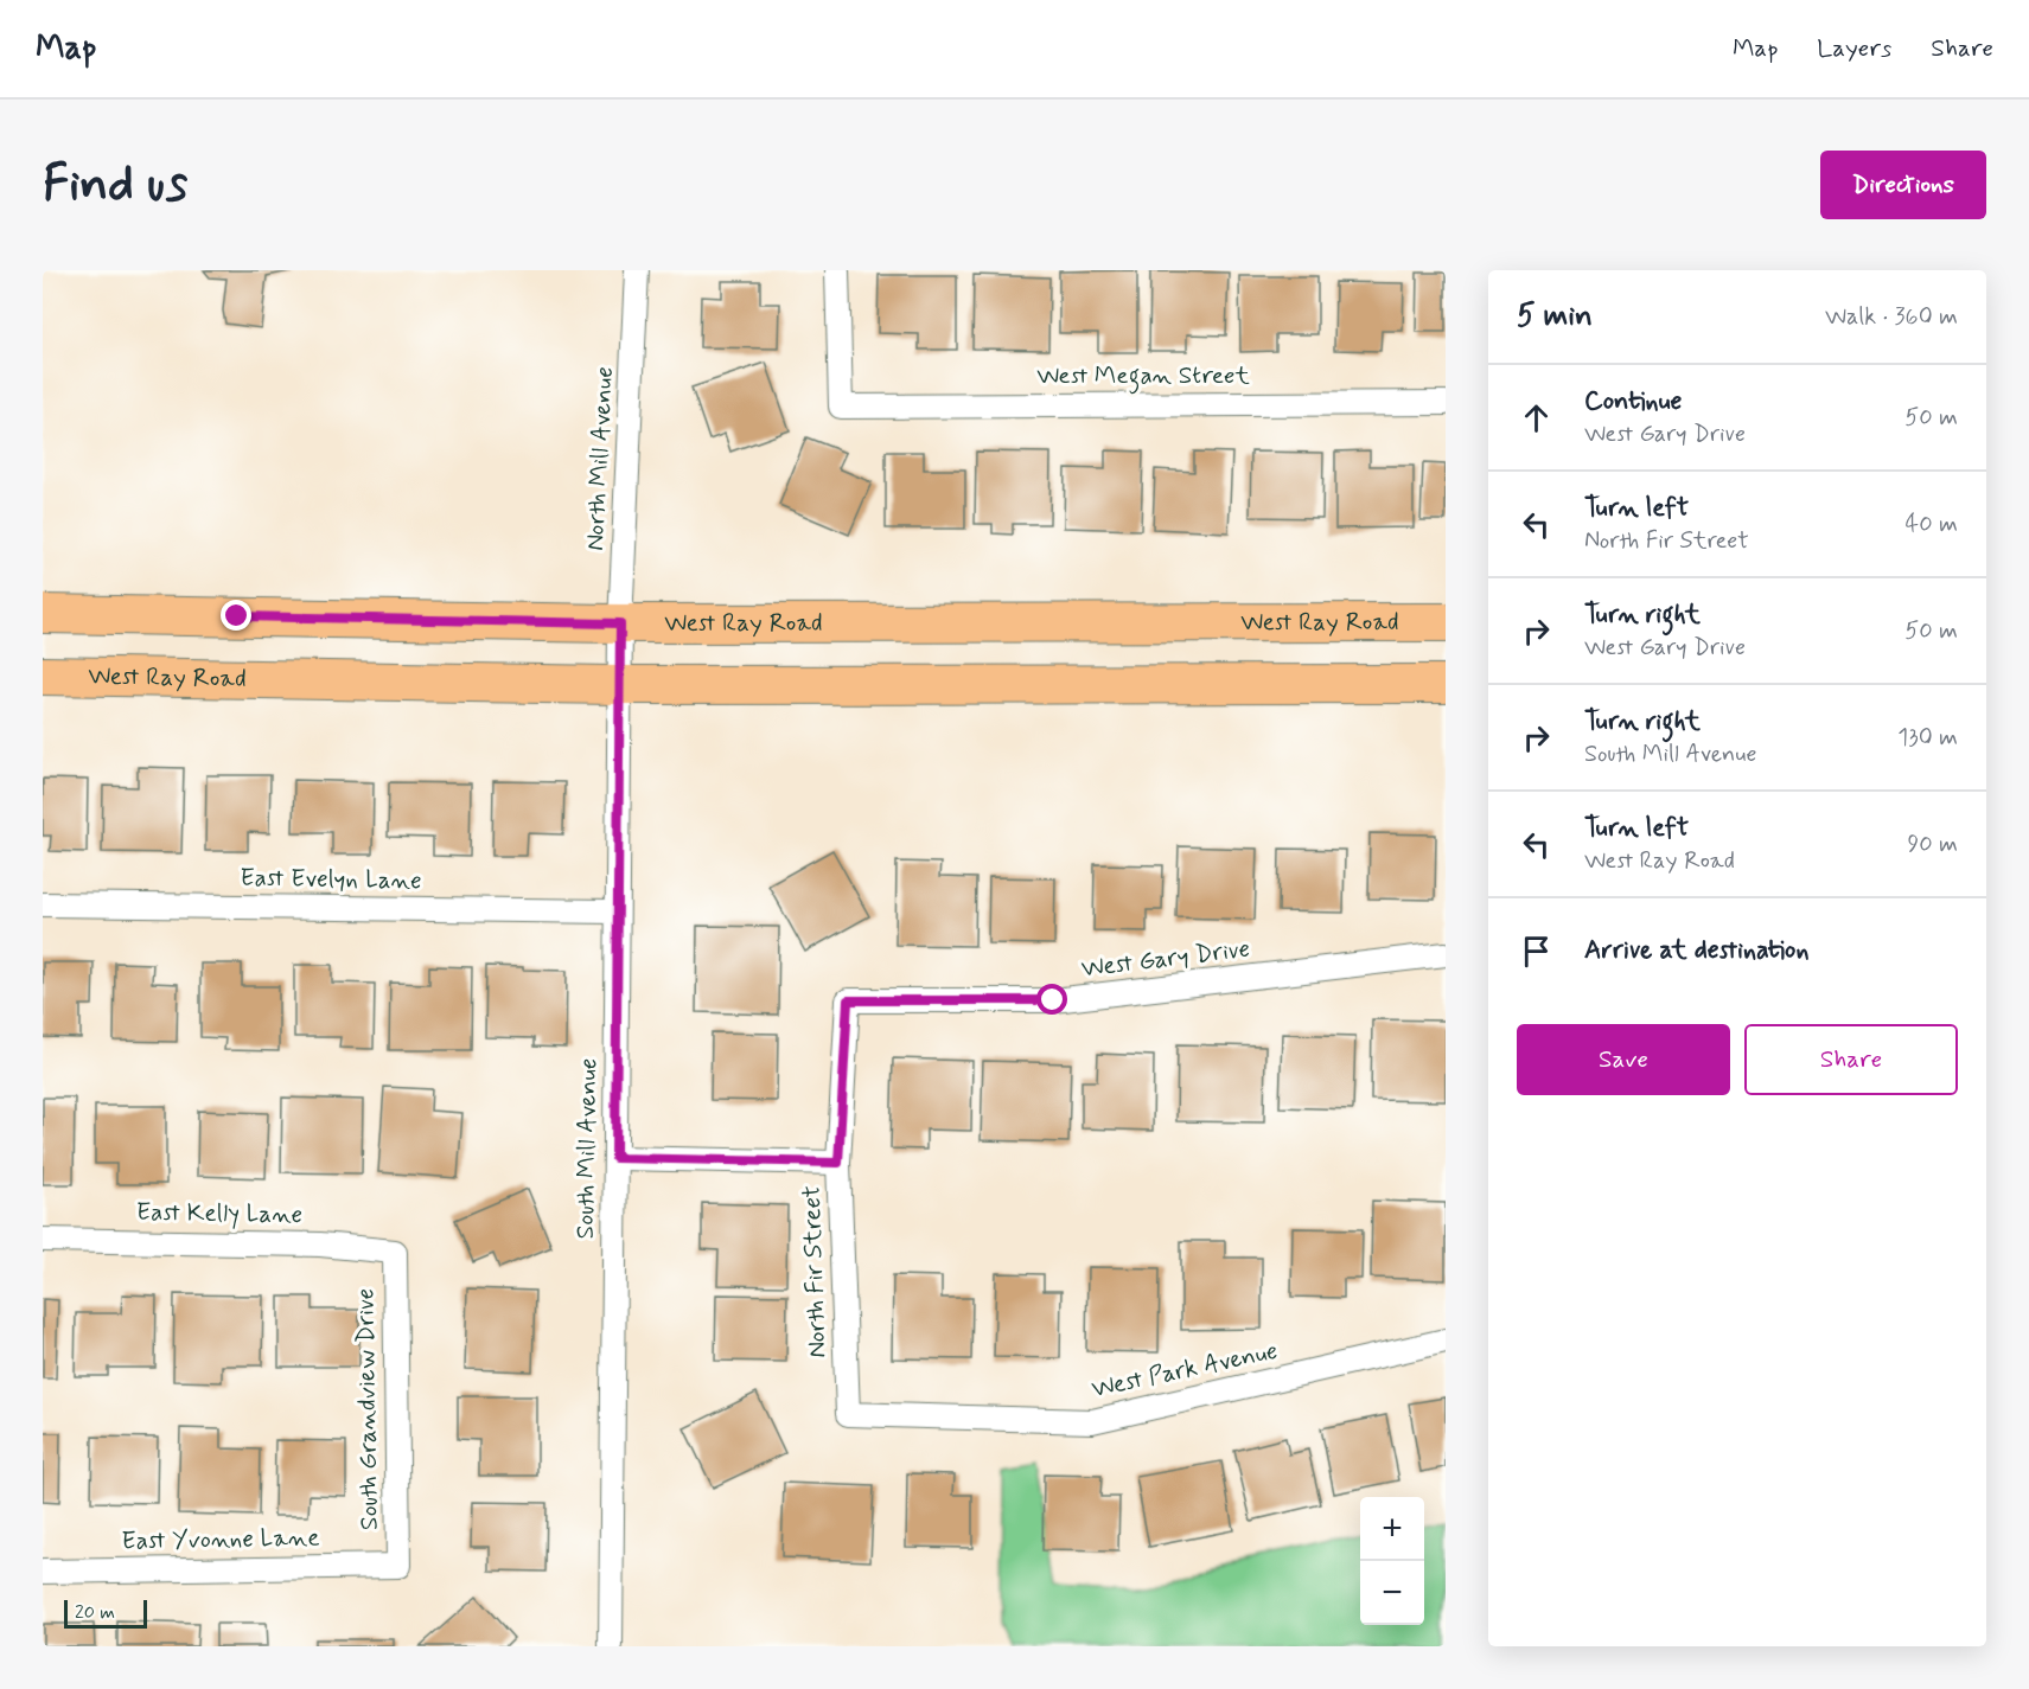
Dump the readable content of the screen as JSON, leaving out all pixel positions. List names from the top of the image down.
{
  "streets": {
    "main road": ["West Ray Road"],
    "street": [
      "West Megan Street",
      "North Mill Avenue",
      "East Evelyn Lane",
      "West Gary Drive",
      "South Mill Avenue",
      "East Kelly Lane",
      "North Fir Street",
      "West Park Avenue",
      "South Grandview Drive",
      "East Yvonne Lane"
    ]
  },
  "crossings": [
    ["North Mill Avenue", "West Ray Road"],
    ["North Mill Avenue", "South Mill Avenue"],
    ["West Ray Road", "South Mill Avenue"],
    ["East Evelyn Lane", "South Mill Avenue"],
    ["West Gary Drive", "North Fir Street"],
    ["East Kelly Lane", "South Grandview Drive"],
    ["North Fir Street", "West Park Avenue"],
    ["South Grandview Drive", "East Yvonne Lane"]
  ],
  "scale_bar": "20 m",
  "page": {
    "header": "Map",
    "nav": ["Map", "Layers", "Share"],
    "buttons": [
      "Directions",
      ["Save", "Share"]
    ],
    "title": "Find us",
    "heading": ["5 min", "Walk · 360 m"],
    "list": [
      ["Continue", "West Gary Drive", "50 m"],
      ["Turn left", "North Fir Street", "40 m"],
      ["Turn right", "West Gary Drive", "50 m"],
      ["Turn right", "South Mill Avenue", "130 m"],
      ["Turn left", "West Ray Road", "90 m"],
      "Arrive at destination"
    ],
    "map_buttons": ["+", "−"],
    "scale": "20 m"
  }
}
